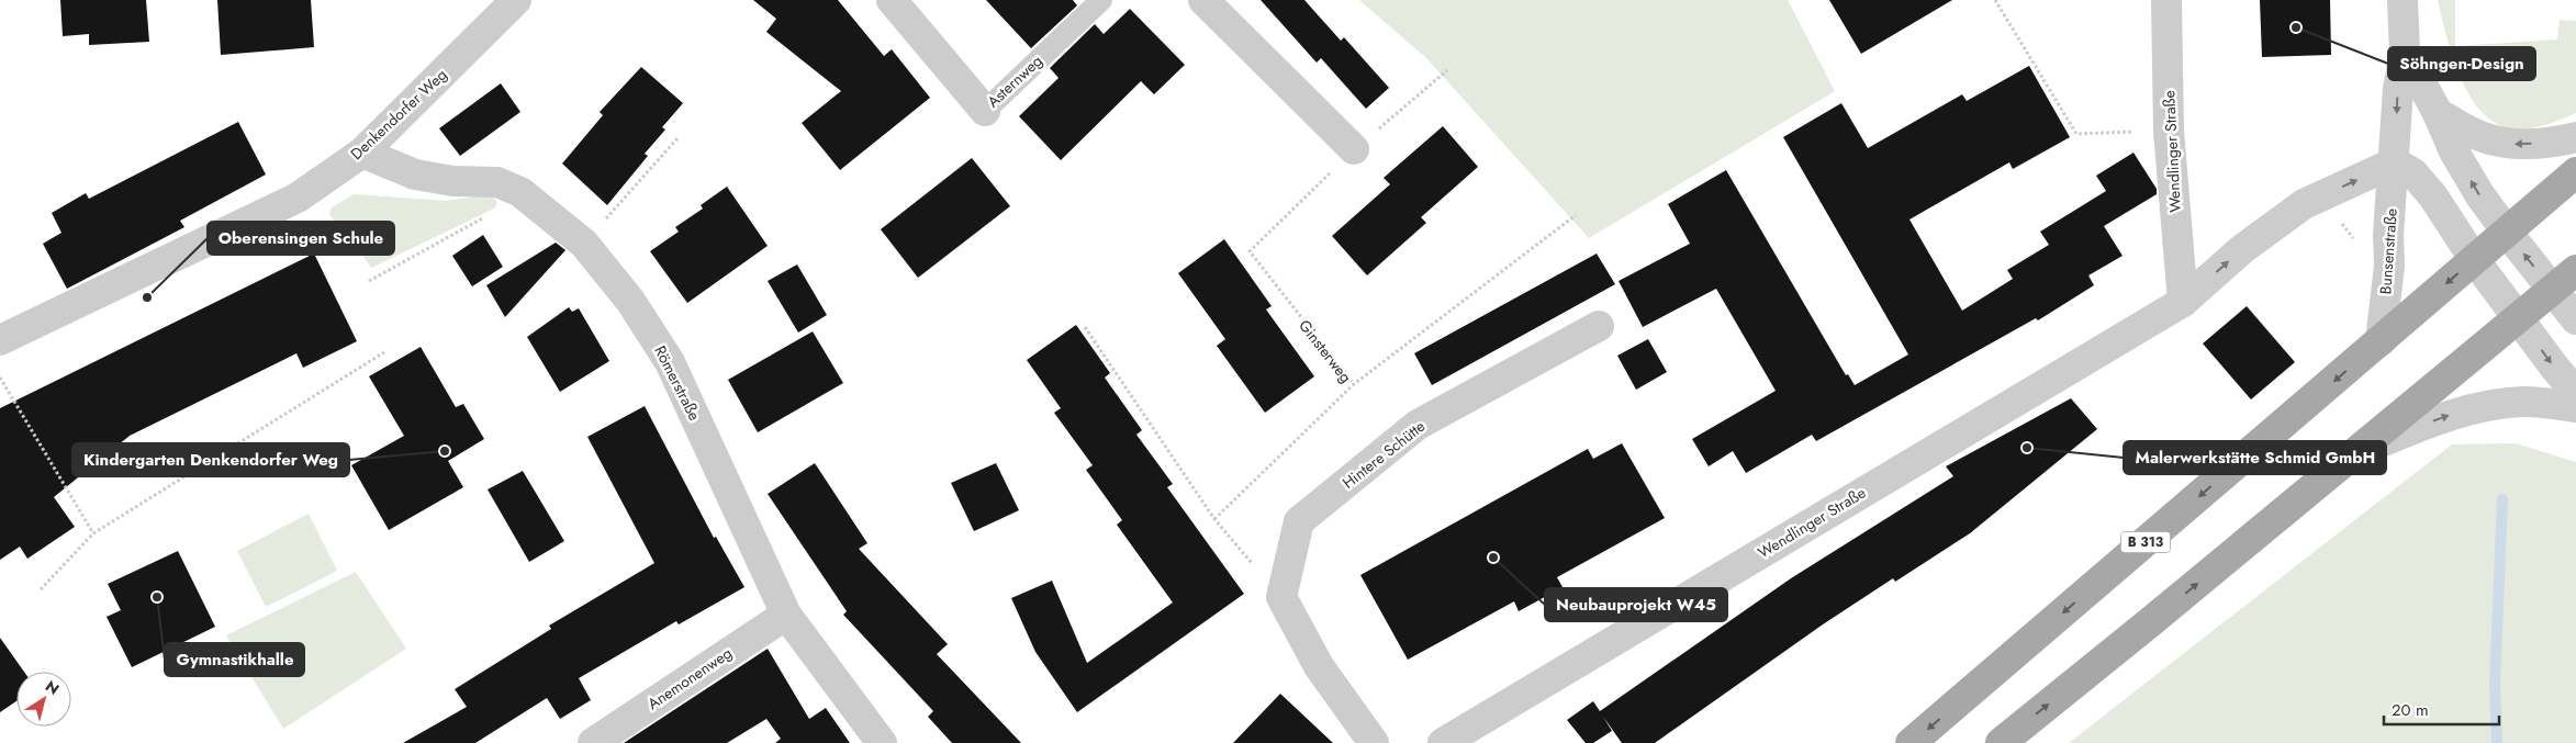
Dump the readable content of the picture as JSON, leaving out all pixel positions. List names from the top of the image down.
{
  "streets": {
    "main road": ["B 313"],
    "street": [
      "Asternweg",
      "Denkendorfer Weg",
      "Wendlinger Straße",
      "Bunsenstraße",
      "Römerstraße",
      "Hintere Schütte",
      "Anemonenweg"
    ],
    "path": ["Ginsterweg"]
  },
  "crossings": [
    ["Denkendorfer Weg", "Römerstraße"],
    ["Wendlinger Straße", "Bunsenstraße"],
    ["Bunsenstraße", "B 313"],
    ["Römerstraße", "Anemonenweg"]
  ],
  "places": [
    "Söhngen-Design",
    "Oberensingen Schule",
    "Malerwerkstätte Schmid GmbH",
    "Kindergarten Denkendorfer Weg",
    "Neubauprojekt W45",
    "Gymnastikhalle"
  ],
  "scale_bar": "20 m",
  "north": "top right"
}
